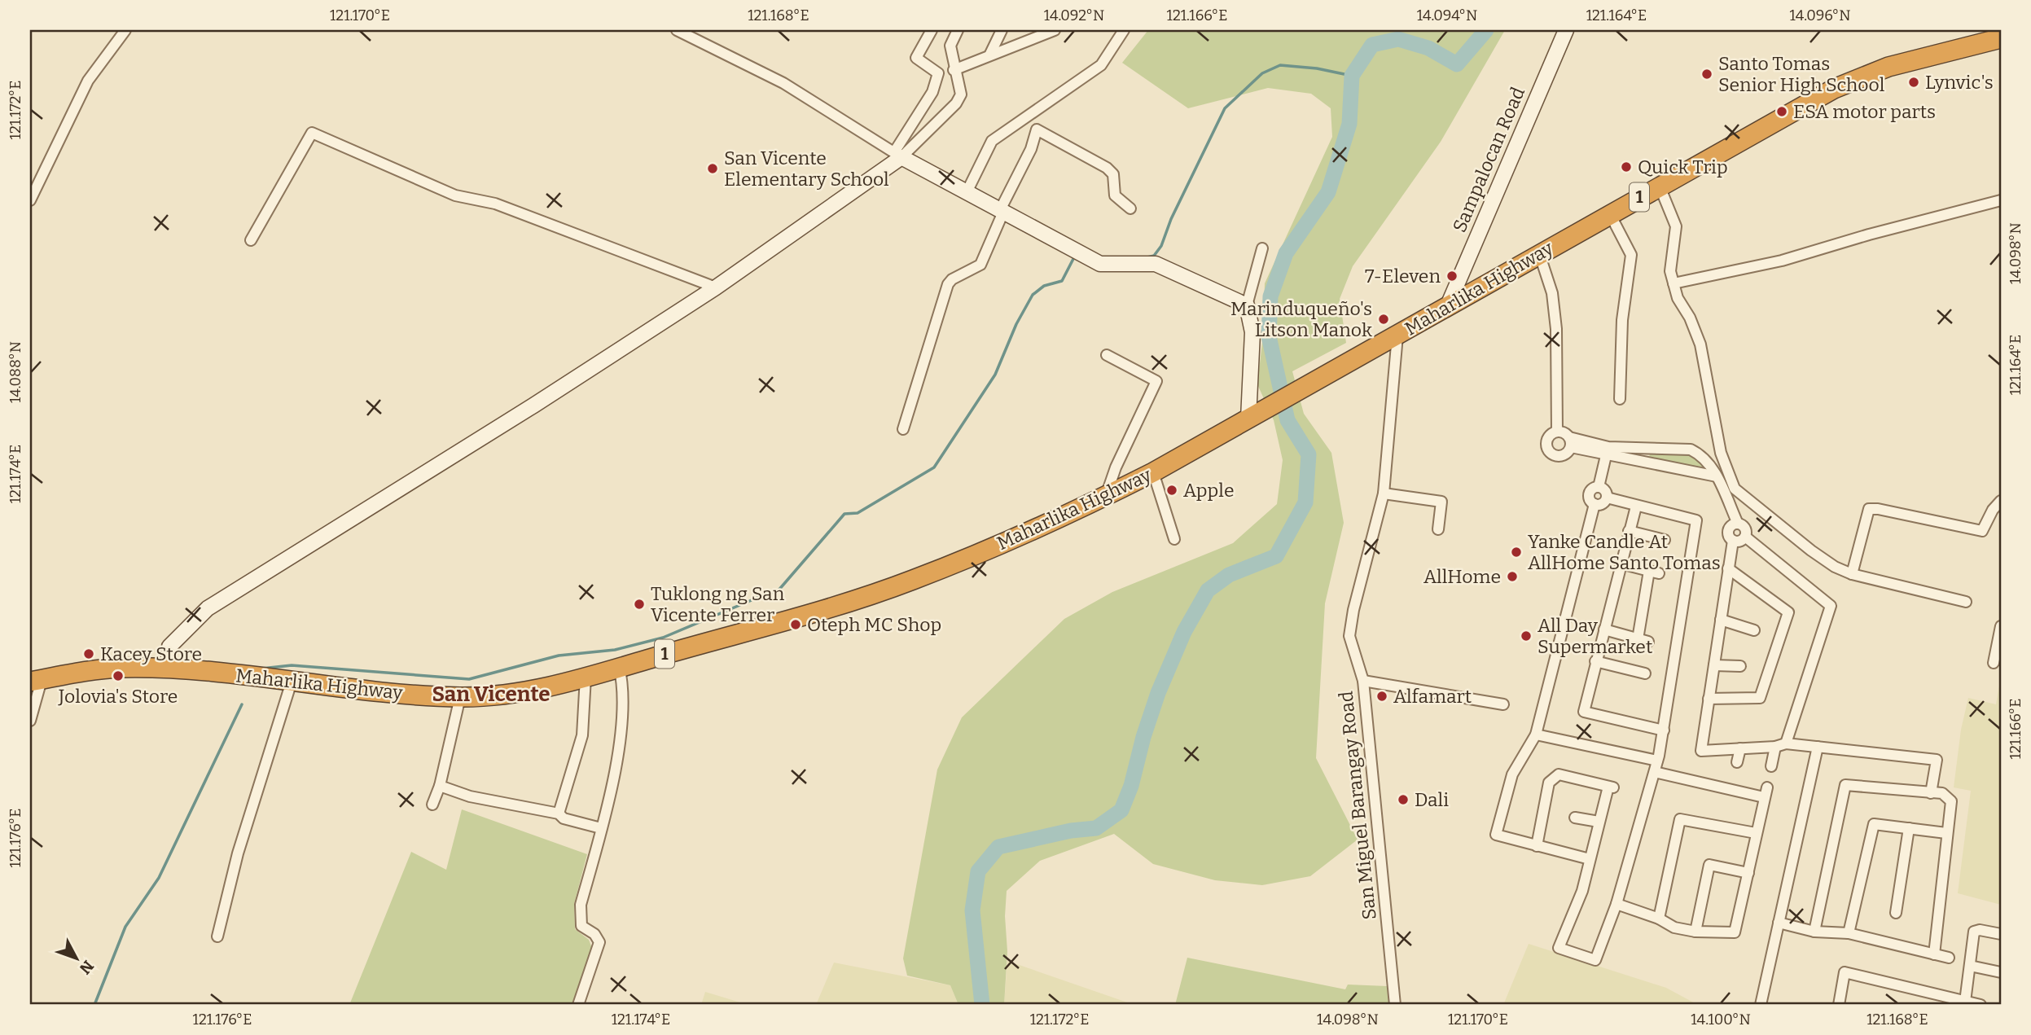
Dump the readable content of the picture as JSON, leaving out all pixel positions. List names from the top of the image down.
{
  "streets": {
    "highway": ["1", "Maharlika Highway"],
    "street": ["Sampalocan Road", "San Miguel Barangay Road"]
  },
  "crossings": [
    ["Sampalocan Road", "Maharlika Highway"],
    ["Maharlika Highway", "San Miguel Barangay Road"]
  ],
  "districts": ["San Vicente"],
  "places": [
    "Santo Tomas Senior High School",
    "Lynvic's",
    "ESA motor parts",
    "Quick Trip",
    "San Vicente Elementary School",
    "7-Eleven",
    "Marinduqueño's Litson Manok",
    "Apple",
    "Yanke Candle At AllHome Santo Tomas",
    "AllHome",
    "Tuklong ng San Vicente Ferrer",
    "Oteph MC Shop",
    "All Day Supermarket",
    "Kacey Store",
    "Jolovia's Store",
    "Alfamart",
    "Dali"
  ],
  "north": "bottom right",
  "coordinates": [
    "121.170°E",
    "121.168°E",
    "14.092°N",
    "121.166°E",
    "14.094°N",
    "121.164°E",
    "14.096°N",
    "121.172°E",
    "14.098°N",
    "14.088°N",
    "121.174°E",
    "121.176°E",
    "14.100°N"
  ]
}
